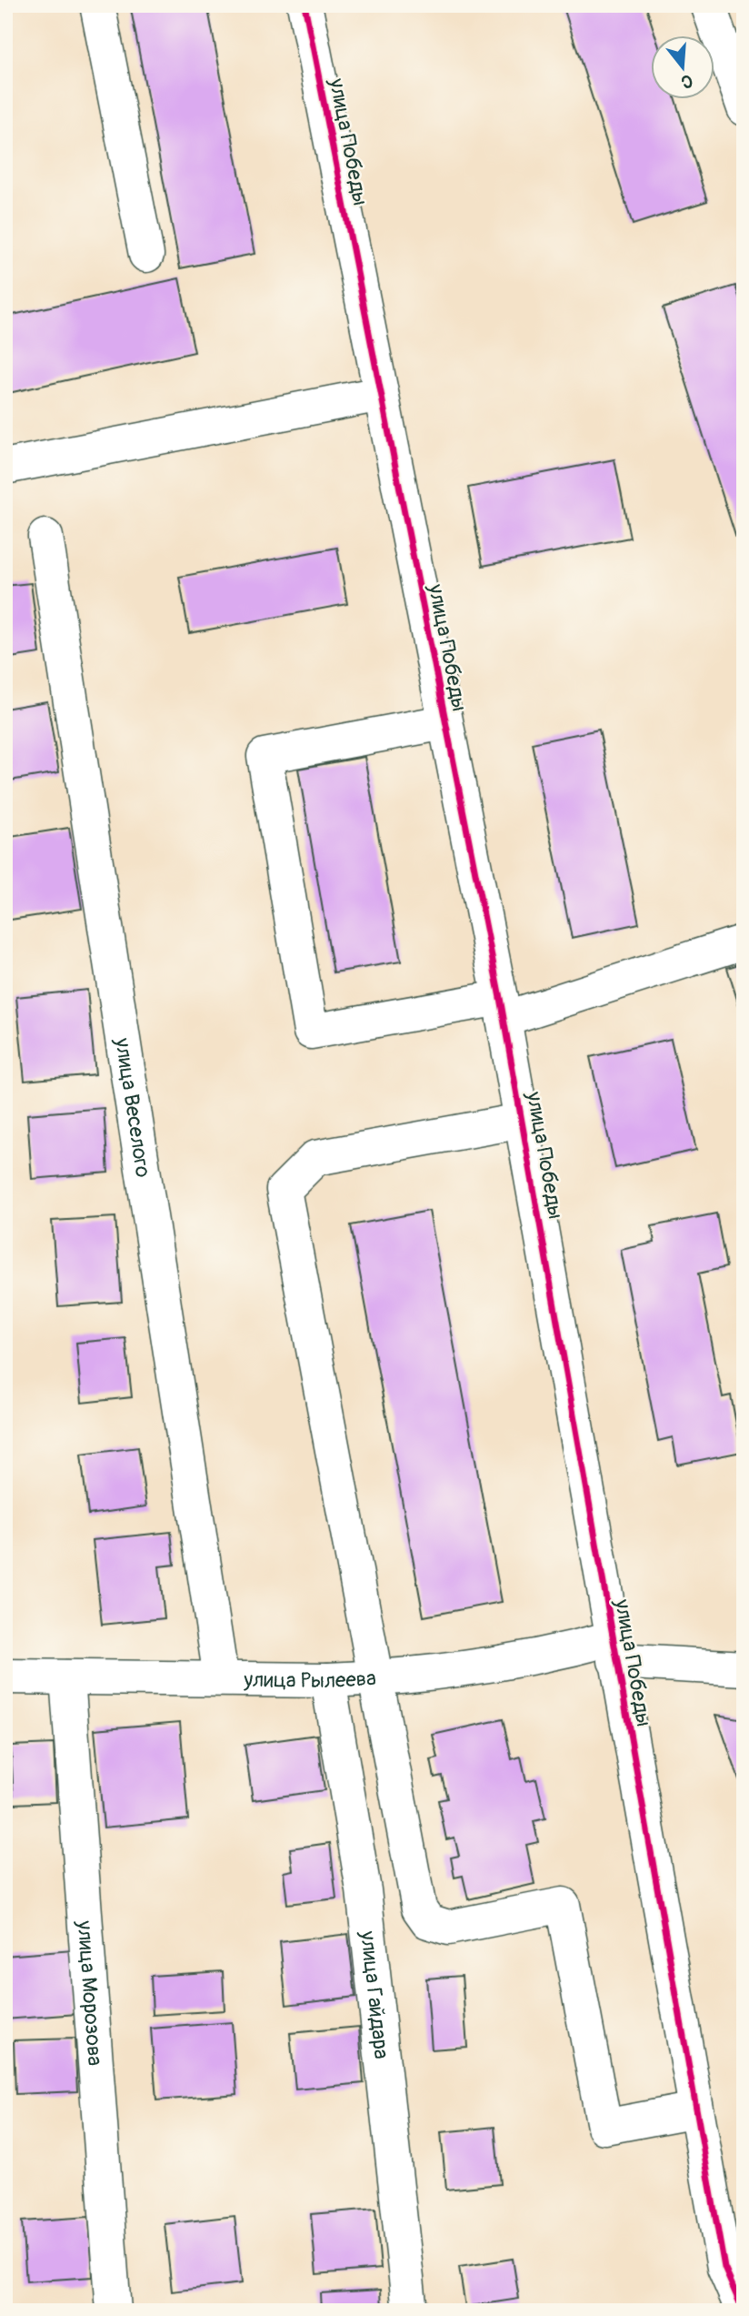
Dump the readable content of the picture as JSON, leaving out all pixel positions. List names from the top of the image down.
{
  "streets": {
    "street": [
      "улица Победы",
      "улица Веселого",
      "улица Рылеева",
      "улица Морозова",
      "улица Гайдара"
    ]
  },
  "crossings": [
    ["улица Победы", "улица Рылеева"],
    ["улица Веселого", "улица Рылеева"],
    ["улица Рылеева", "улица Морозова"],
    ["улица Рылеева", "улица Гайдара"]
  ],
  "north": "bottom"
}
